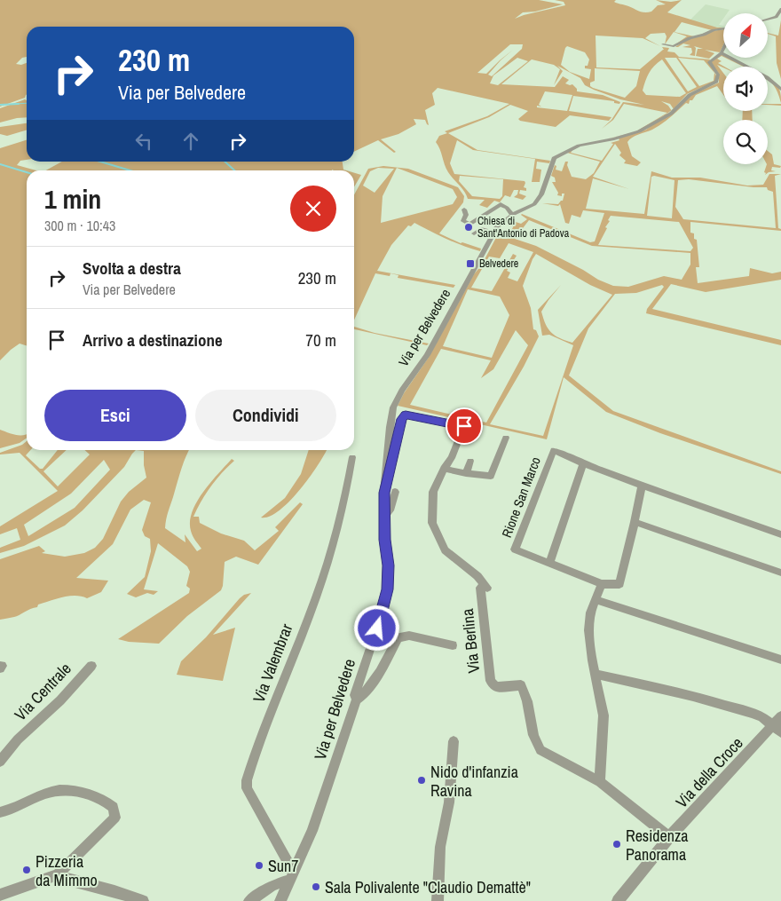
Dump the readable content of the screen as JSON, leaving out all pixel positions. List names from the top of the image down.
{
  "streets": {
    "street": [
      "Via per Belvedere",
      "Rione San Marco",
      "Via Berlina",
      "Via Valembrar",
      "Via Centrale",
      "Via della Croce"
    ]
  },
  "crossings": [
    ["Via per Belvedere", "Via Berlina"],
    ["Via per Belvedere", "Via Valembrar"],
    ["Via Berlina", "Via della Croce"]
  ],
  "places": {
    "other": [
      "Chiesa di Sant'Antonio di Padova",
      "Nido d'infanzia Ravina",
      "Residenza Panorama",
      "Sun7",
      "Pizzeria da Mimmo",
      "Sala Polivalente \"Claudio Demattè\""
    ],
    "transit": ["Belvedere"]
  },
  "north": "top right",
  "page": {
    "turn": ["230 m", "Via per Belvedere"],
    "heading": ["1 min", "300 m · 10:43"],
    "list": [
      {
        "name": "Svolta a destra",
        "note": "Via per Belvedere",
        "value": "230 m"
      },
      {
        "name": "Arrivo a destinazione",
        "value": "70 m"
      }
    ],
    "buttons": ["Esci", "Condividi"]
  }
}
